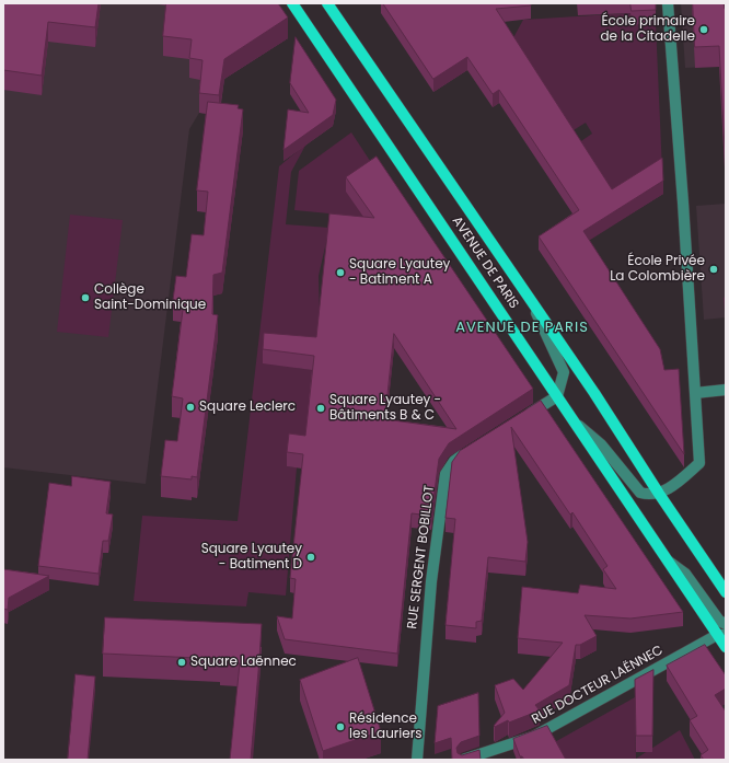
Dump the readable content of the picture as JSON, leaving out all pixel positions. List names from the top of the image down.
{
  "streets": {
    "main road": ["AVENUE DE PARIS"],
    "street": ["RUE SERGENT BOBILLOT", "RUE DOCTEUR LAËNNEC"]
  },
  "crossings": [
    ["AVENUE DE PARIS", "RUE DOCTEUR LAËNNEC"]
  ],
  "districts": ["AVENUE DE PARIS"],
  "places": [
    "École primaire de la Citadelle",
    "École Privée La Colombière",
    "Square Lyautey - Batiment A",
    "Collège Saint-Dominique",
    "Square Leclerc",
    "Square Lyautey - Bâtiments B & C",
    "Square Lyautey - Batiment D",
    "Square Laënnec",
    "Résidence les Lauriers"
  ]
}
